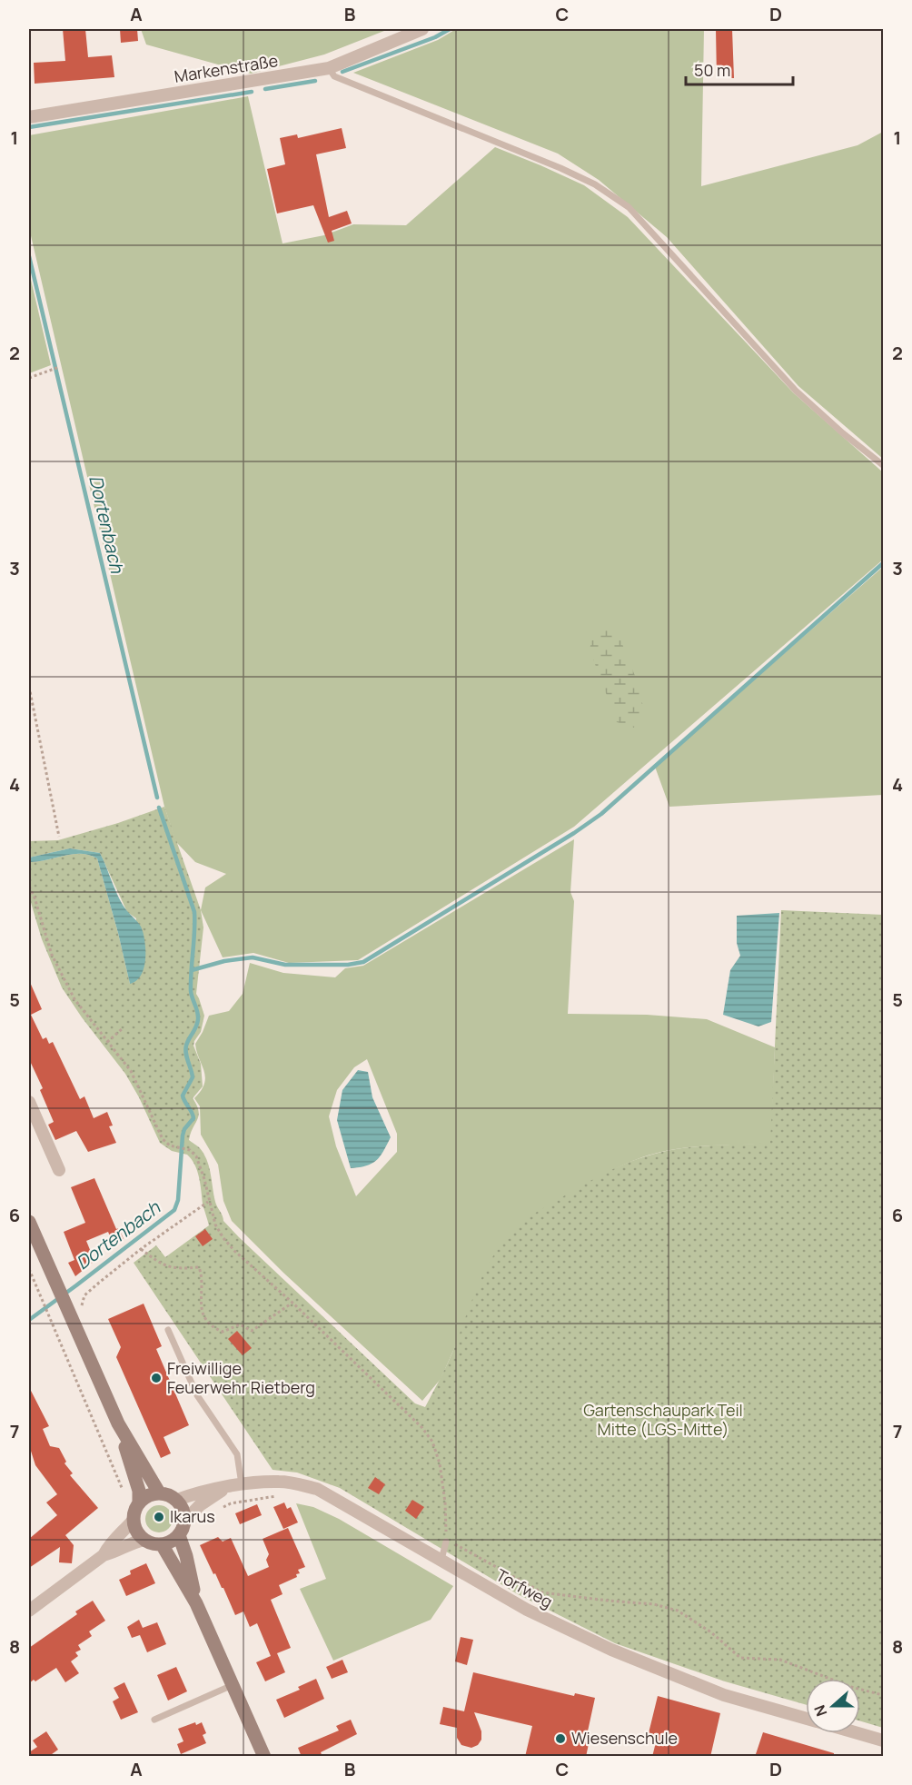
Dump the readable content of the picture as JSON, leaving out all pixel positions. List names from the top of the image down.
{
  "streets": {
    "street": ["Markenstraße", "Torfweg"]
  },
  "water": ["Dortenbach"],
  "parks": ["Gartenschaupark Teil Mitte (LGS-Mitte)"],
  "places": ["Freiwillige Feuerwehr Rietberg", "Ikarus", "Wiesenschule"],
  "scale_bar": "50 m",
  "north": "left",
  "grid": {
    "columns": [
      "A",
      "B",
      "C",
      "D"
    ],
    "rows": [
      "1",
      "2",
      "3",
      "4",
      "5",
      "6",
      "7",
      "8"
    ]
  }
}
